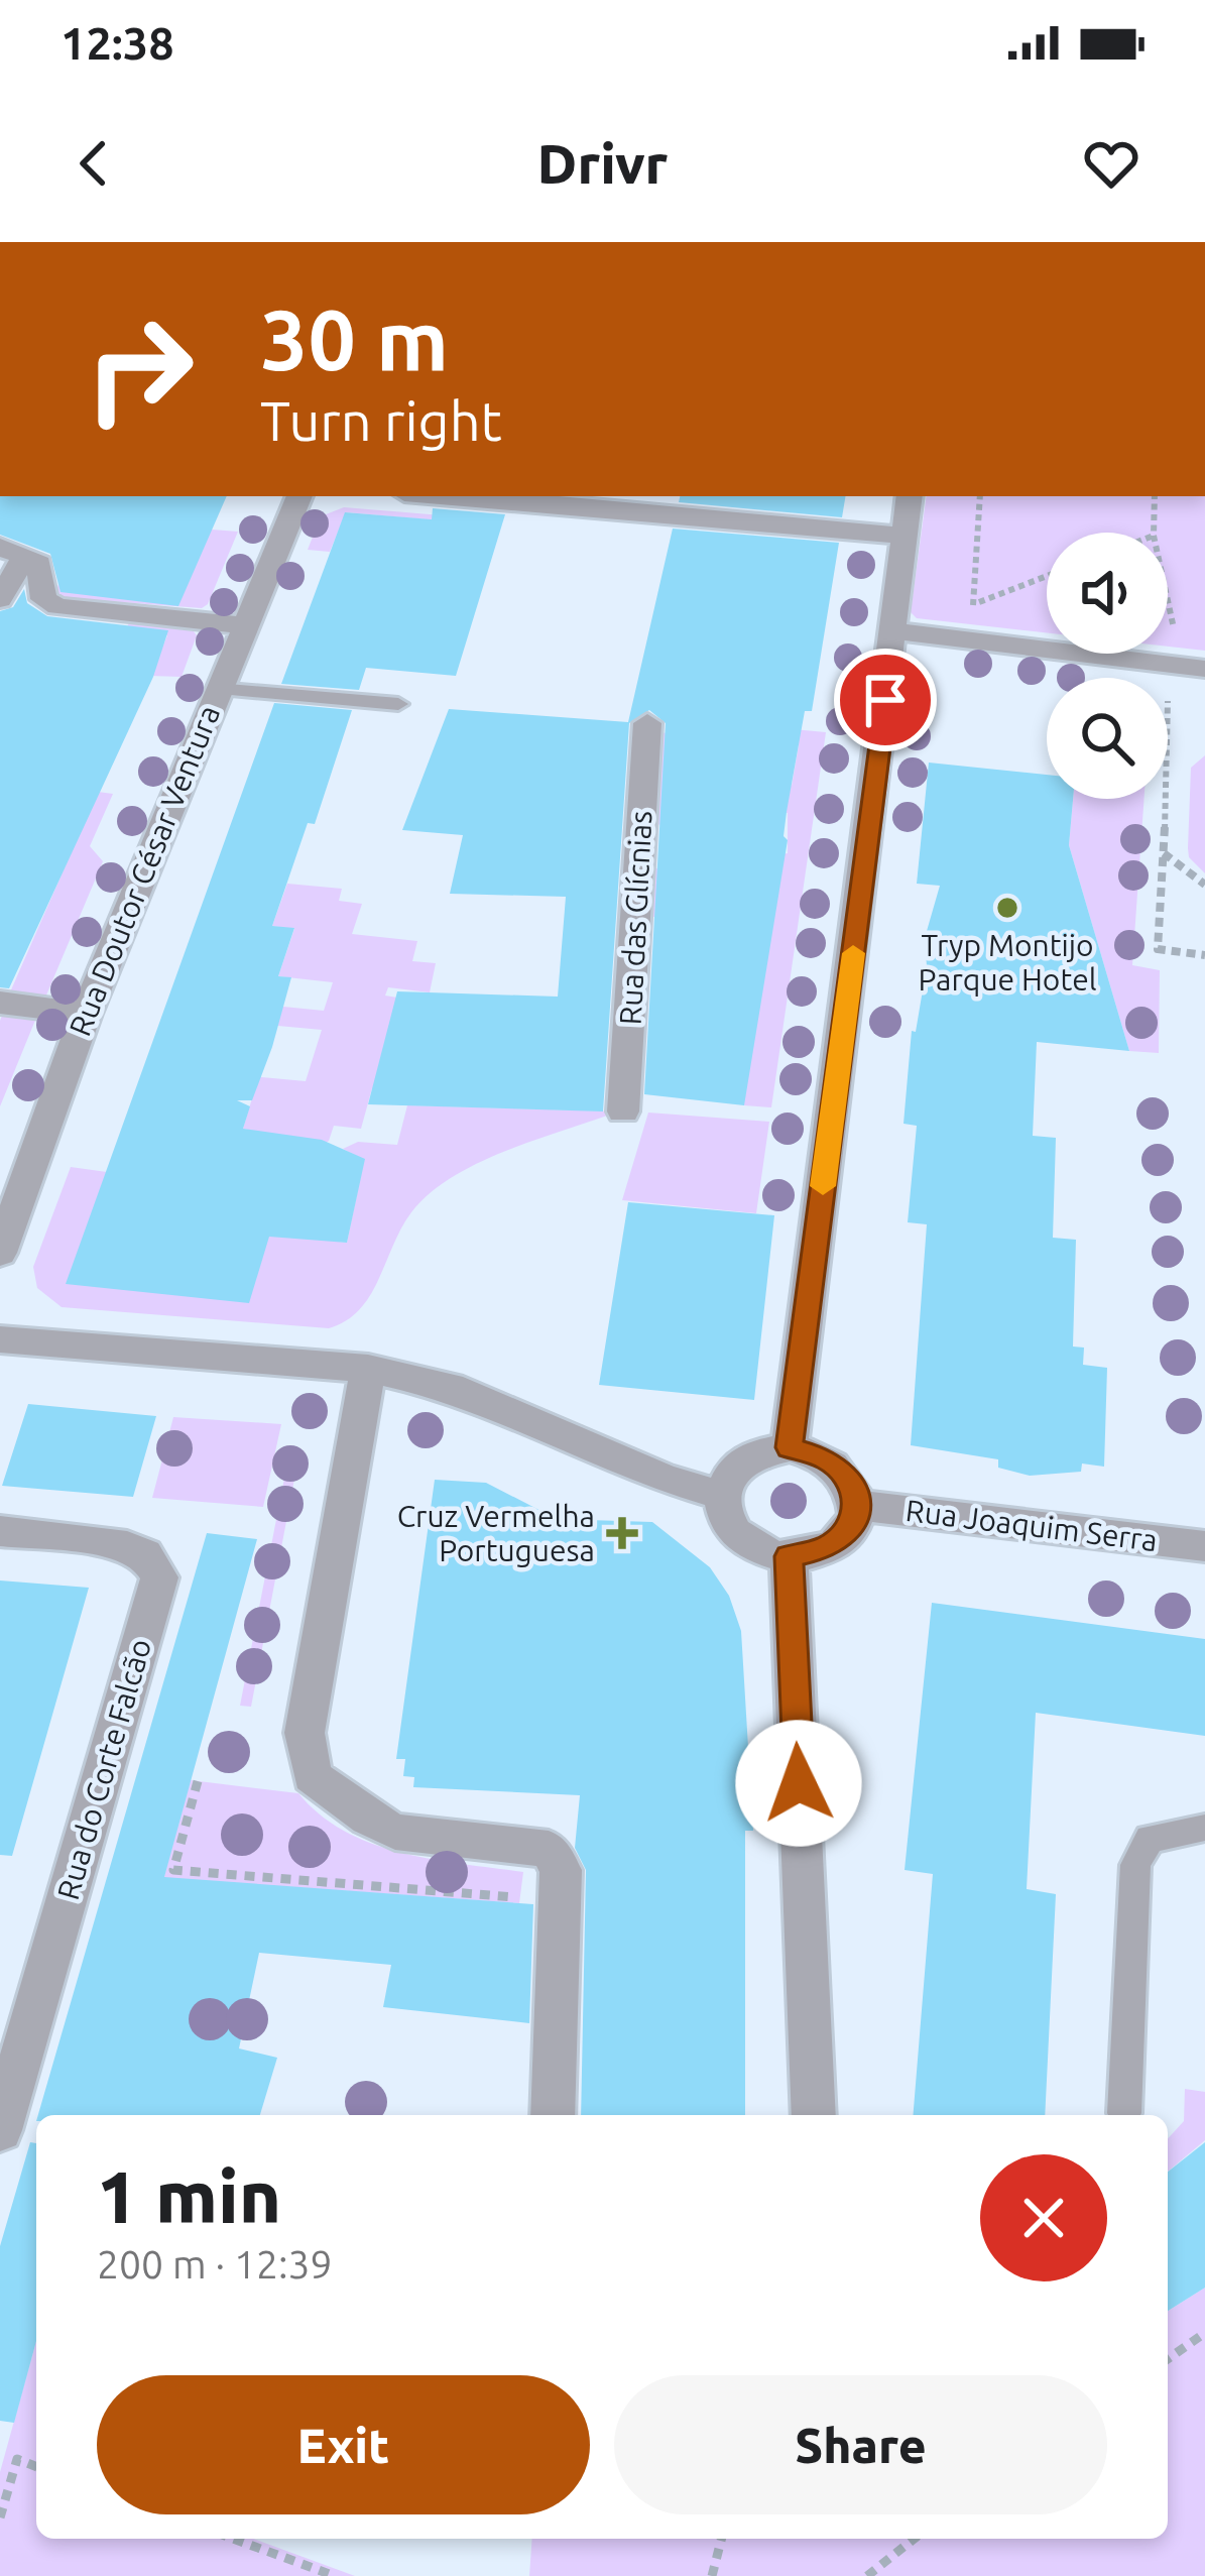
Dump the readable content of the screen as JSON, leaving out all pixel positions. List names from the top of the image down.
{
  "streets": {
    "street": [
      "Rua Doutor César Ventura",
      "Rua das Glícnias",
      "Rua Joaquim Serra",
      "Rua do Corte Falcão"
    ]
  },
  "places": {
    "other": ["Tryp Montijo Parque Hotel"],
    "health": ["Cruz Vermelha Portuguesa"]
  },
  "page": {
    "status": "12:38",
    "header": "Drivr",
    "turn": ["30 m", "Turn right"],
    "heading": ["1 min", "200 m · 12:39"],
    "buttons": ["Exit", "Share"]
  }
}
